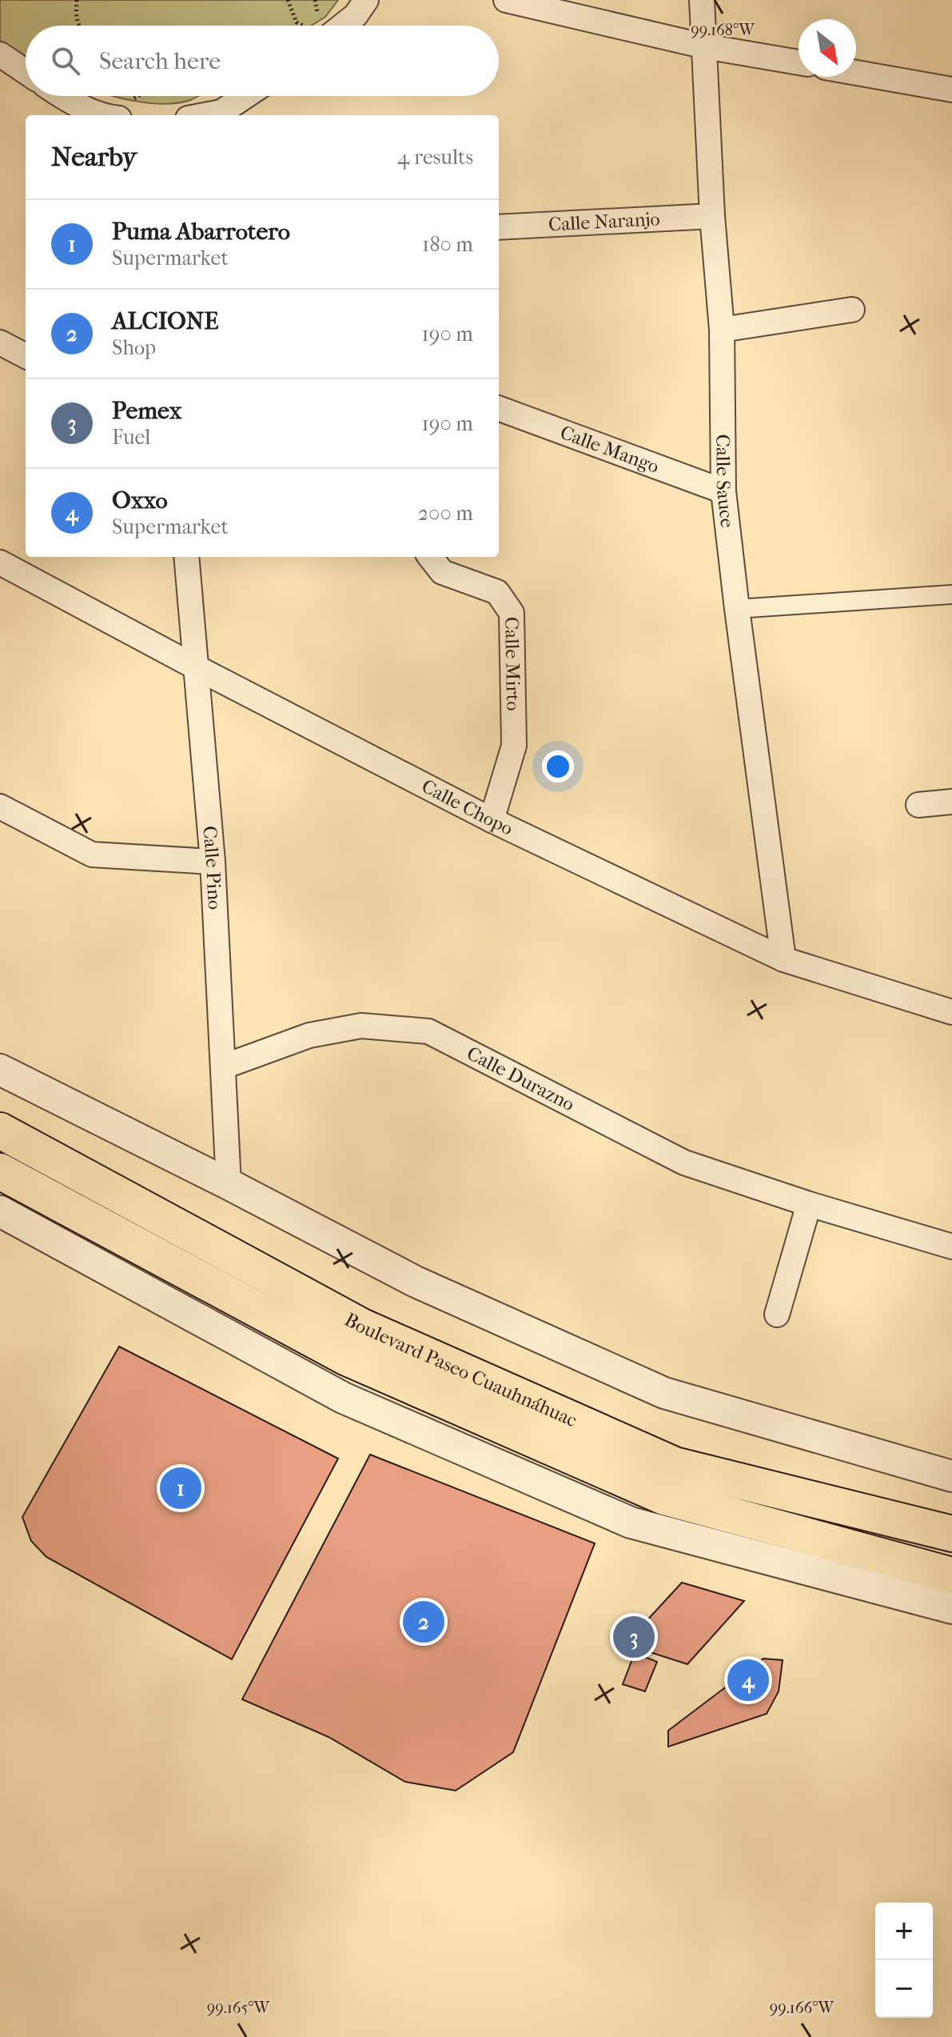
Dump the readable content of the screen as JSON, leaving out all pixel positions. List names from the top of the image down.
{
  "streets": {
    "main road": ["Boulevard Paseo Cuauhnáhuac"],
    "street": [
      "Calle Naranjo",
      "Calle Mango",
      "Calle Sauce",
      "Calle Mirto",
      "Calle Chopo",
      "Calle Pino",
      "Calle Durazno"
    ]
  },
  "crossings": [
    ["Calle Naranjo", "Calle Sauce"],
    ["Calle Mango", "Calle Sauce"],
    ["Calle Sauce", "Calle Chopo"],
    ["Calle Mirto", "Calle Chopo"],
    ["Calle Chopo", "Calle Pino"],
    ["Calle Pino", "Calle Durazno"]
  ],
  "north": "bottom right",
  "page": {
    "search": "Search here",
    "heading": ["Nearby", "4 results"],
    "list": [
      {
        "mark": "1",
        "name": "Puma Abarrotero",
        "note": "Supermarket",
        "value": "180 m"
      },
      {
        "mark": "2",
        "name": "ALCIONE",
        "note": "Shop",
        "value": "190 m"
      },
      {
        "mark": "3",
        "name": "Pemex",
        "note": "Fuel",
        "value": "190 m"
      },
      {
        "mark": "4",
        "name": "Oxxo",
        "note": "Supermarket",
        "value": "200 m"
      }
    ],
    "pins": [
      "1",
      "2",
      "3",
      "4"
    ],
    "map_buttons": ["+", "−"]
  },
  "coordinates": ["99.168°W", "99.165°W", "99.166°W"]
}
